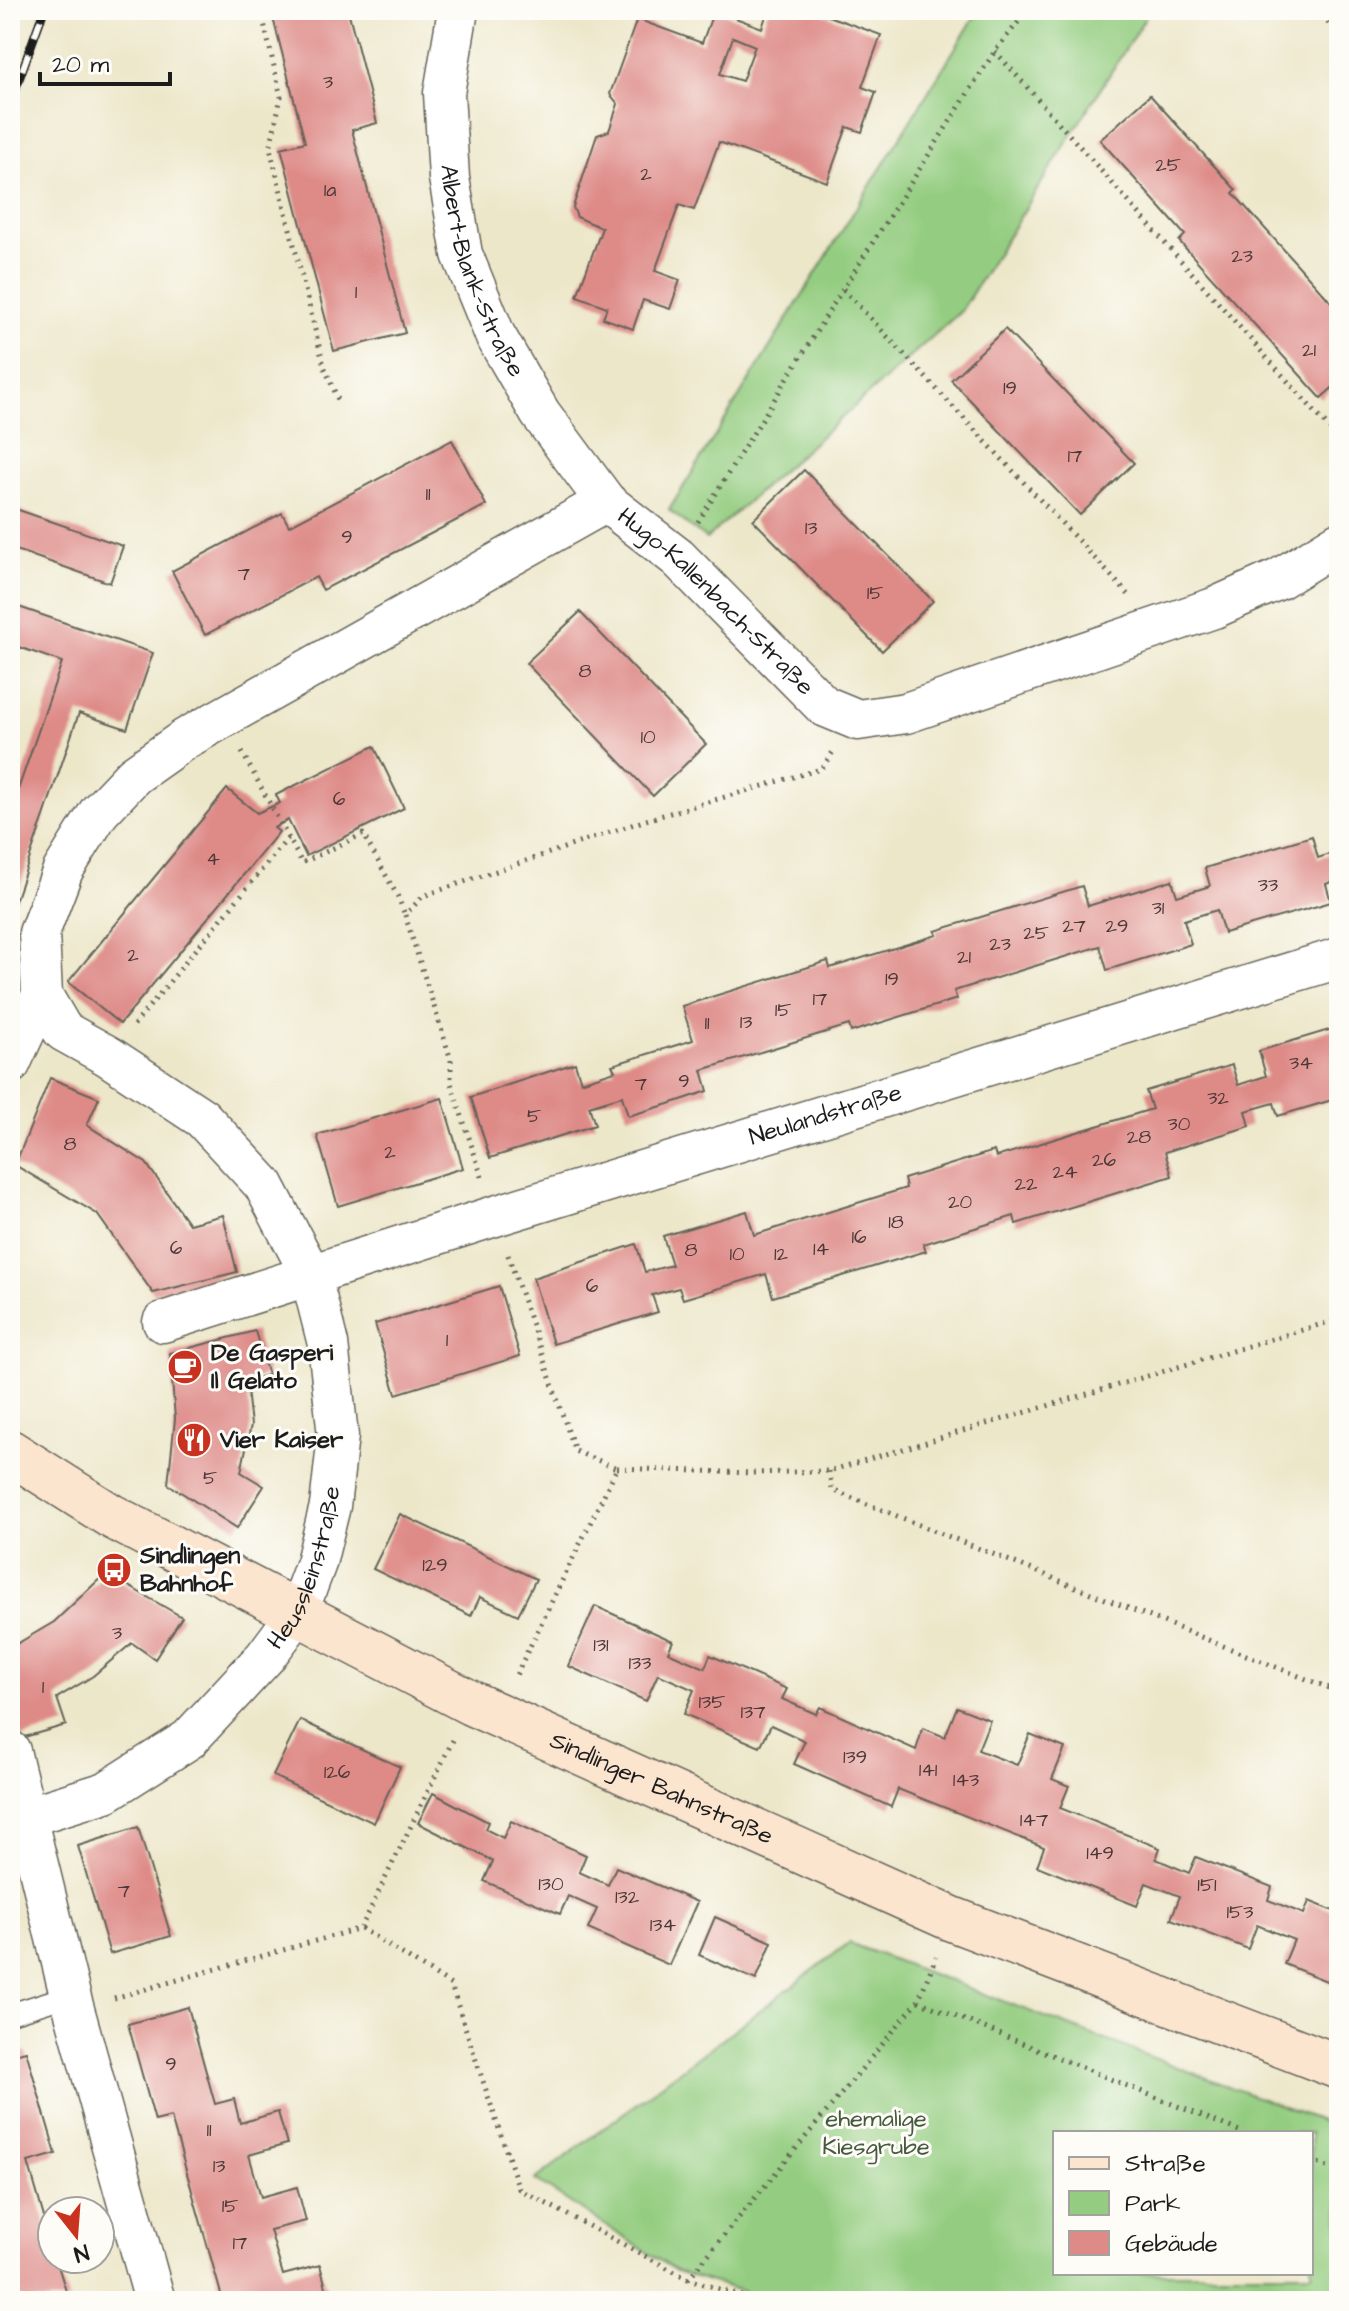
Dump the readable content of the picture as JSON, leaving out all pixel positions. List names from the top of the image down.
{
  "streets": {
    "street": [
      "Albert-Blank-Straße",
      "Hugo-Kallenbach-Straße",
      "Neulandstraße",
      "Heussleinstraße",
      "Sindlinger Bahnstraße"
    ]
  },
  "crossings": [
    ["Albert-Blank-Straße", "Hugo-Kallenbach-Straße"],
    ["Hugo-Kallenbach-Straße", "Heussleinstraße"],
    ["Neulandstraße", "Heussleinstraße"],
    ["Heussleinstraße", "Sindlinger Bahnstraße"]
  ],
  "parks": ["ehemalige Kiesgrube"],
  "places": {
    "cafe": ["De Gasperi Il Gelato"],
    "restaurant": ["Vier Kaiser"],
    "bus stop": ["Sindlingen Bahnhof"]
  },
  "house_numbers": [
    "3",
    "25",
    "2",
    "1a",
    "23",
    "1",
    "21",
    "19",
    "17",
    "11",
    "13",
    "9",
    "7",
    "15",
    "8",
    "10",
    "6",
    "4",
    "33",
    "31",
    "27",
    "29",
    "25",
    "23",
    "2",
    "21",
    "19",
    "17",
    "15",
    "13",
    "11",
    "34",
    "9",
    "7",
    "32",
    "5",
    "30",
    "28",
    "8",
    "2",
    "26",
    "24",
    "22",
    "20",
    "18",
    "16",
    "6",
    "14",
    "8",
    "10",
    "12",
    "6",
    "1",
    "5",
    "129",
    "3",
    "131",
    "133",
    "1",
    "135",
    "137",
    "139",
    "141",
    "126",
    "143",
    "147",
    "149",
    "130",
    "151",
    "7",
    "132",
    "153",
    "134",
    "9",
    "11",
    "13",
    "15",
    "17"
  ],
  "legend": ["Straße", "Park", "Gebäude"],
  "scale_bar": "20 m",
  "north": "bottom"
}
